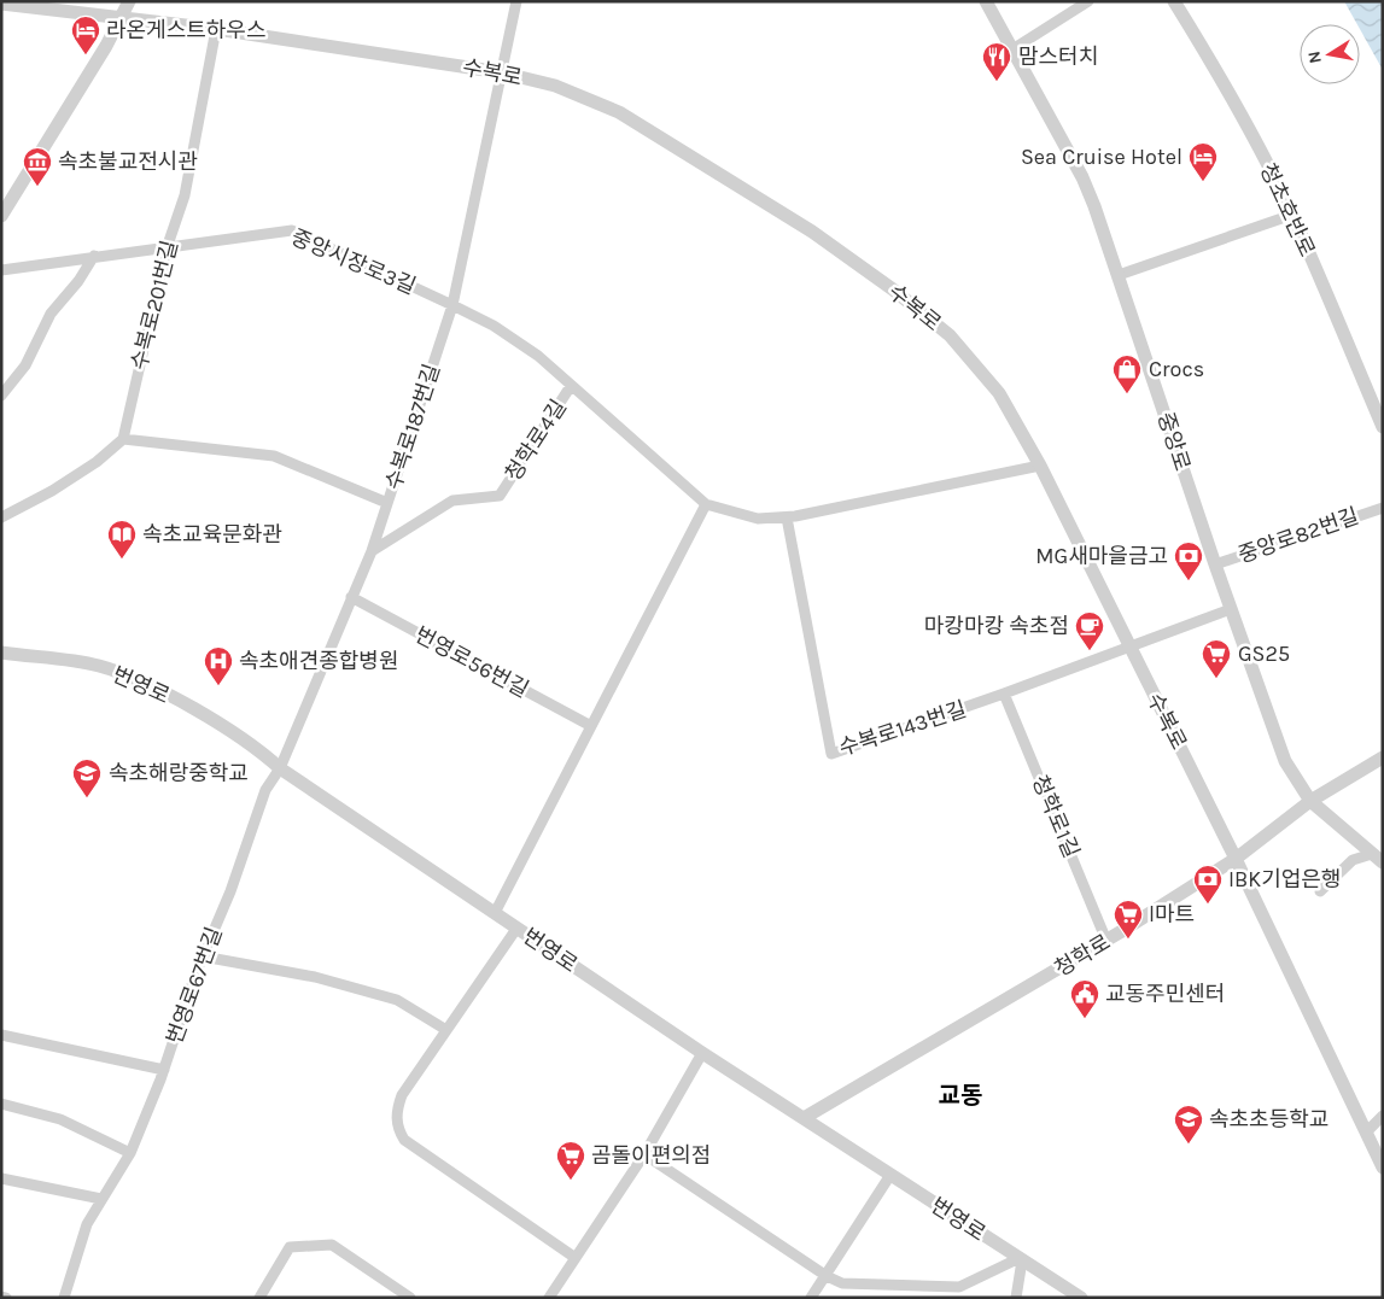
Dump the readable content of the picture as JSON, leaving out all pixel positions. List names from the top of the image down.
{
  "streets": {
    "street": [
      "수복로",
      "청초호반로",
      "중앙시장로3길",
      "수복로201번길",
      "수복로187번길",
      "청학로4길",
      "중앙로",
      "중앙로82번길",
      "번영로56번길",
      "번영로",
      "수복로143번길",
      "청학로1길",
      "청학로",
      "번영로67번길"
    ]
  },
  "crossings": [
    ["수복로", "수복로201번길"],
    ["수복로", "수복로187번길"],
    ["수복로", "수복로143번길"],
    ["수복로", "청학로"],
    ["중앙시장로3길", "수복로201번길"],
    ["중앙시장로3길", "수복로187번길"],
    ["중앙시장로3길", "청학로4길"],
    ["수복로187번길", "청학로4길"],
    ["수복로187번길", "번영로56번길"],
    ["수복로187번길", "번영로"],
    ["수복로187번길", "번영로67번길"],
    ["중앙로", "중앙로82번길"],
    ["중앙로", "수복로143번길"],
    ["중앙로", "청학로"],
    ["번영로", "청학로"],
    ["번영로", "번영로67번길"],
    ["수복로143번길", "청학로1길"],
    ["청학로1길", "청학로"]
  ],
  "districts": ["교동"],
  "places": {
    "hotel": ["라온게스트하우스", "Sea Cruise Hotel"],
    "restaurant": ["맘스터치"],
    "museum": ["속초불교전시관"],
    "shop": ["Crocs"],
    "library": ["속초교육문화관"],
    "bank": ["MG새마을금고", "IBK기업은행"],
    "cafe": ["마캉마캉 속초점"],
    "supermarket": ["GS25", "l마트", "곰돌이편의점"],
    "hospital": ["속초애견종합병원"],
    "school or university": ["속초해랑중학교", "속초초등학교"],
    "public building": ["교동주민센터"]
  },
  "north": "left"
}
